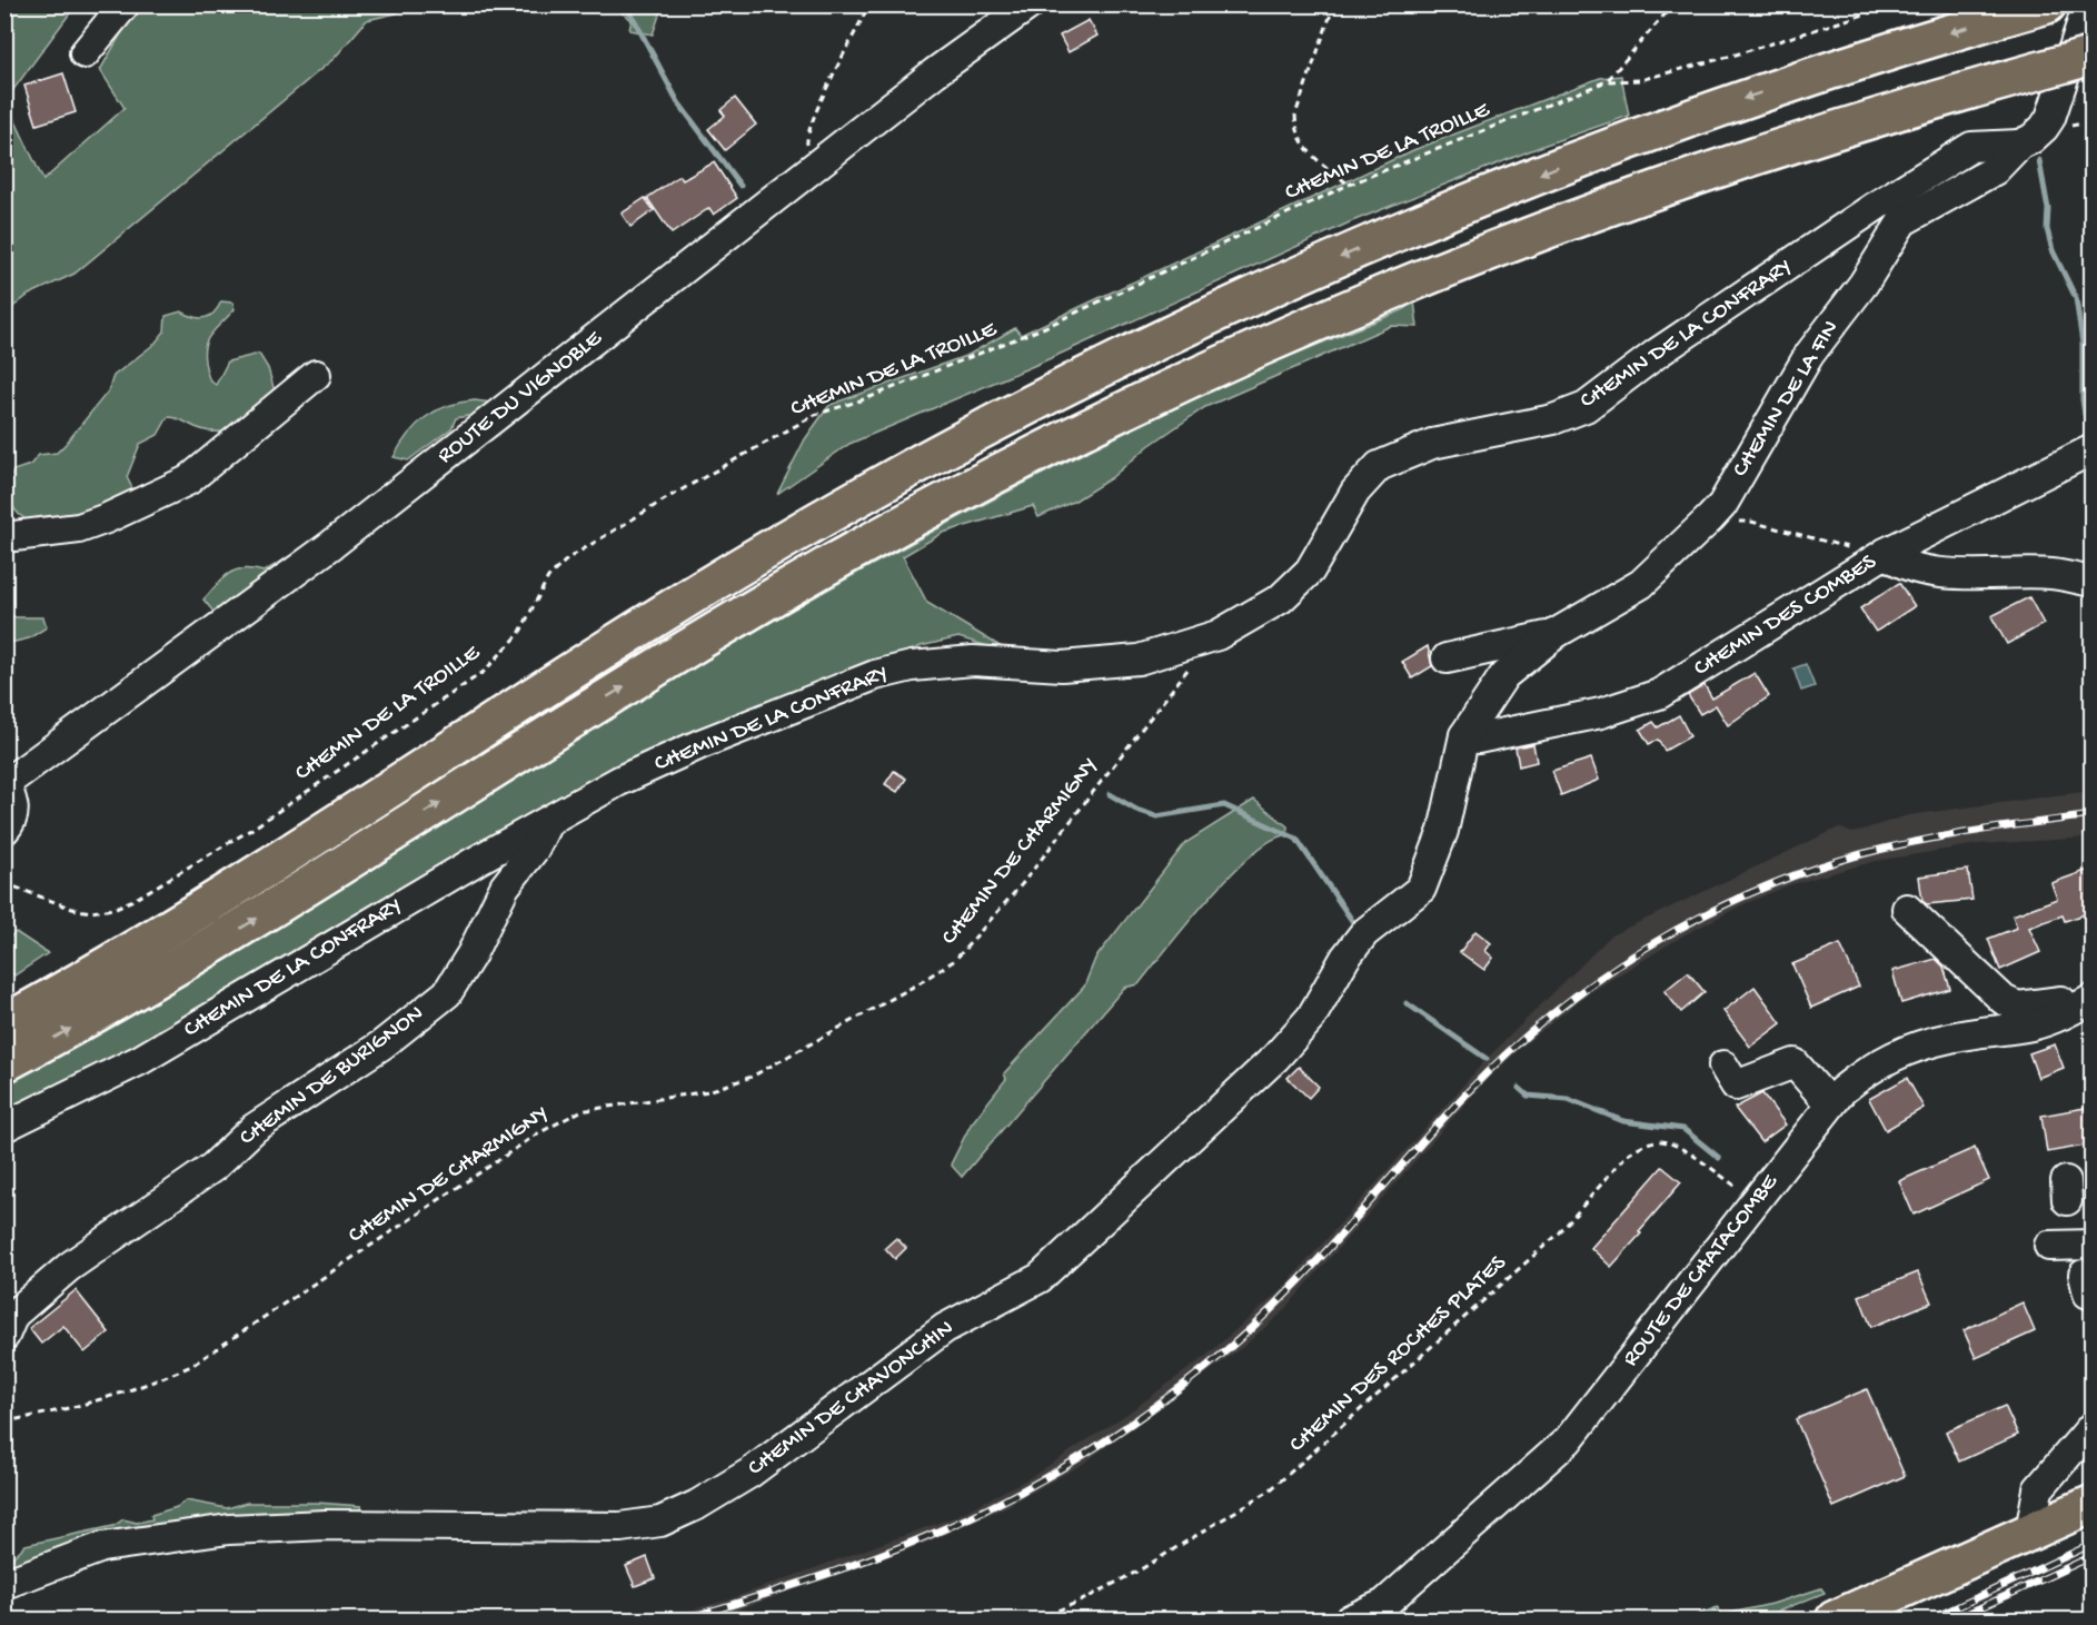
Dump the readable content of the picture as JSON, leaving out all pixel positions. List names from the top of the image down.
{
  "streets": {
    "street": [
      "CHEMIN DE LA CONFRARY",
      "ROUTE DU VIGNOBLE",
      "CHEMIN DE LA FIN",
      "CHEMIN DES COMBES",
      "CHEMIN DE BURIGNON",
      "ROUTE DE CHATACOMBE",
      "CHEMIN DE CHAVONCHIN"
    ],
    "path": ["CHEMIN DE LA TROILLE", "CHEMIN DE CHARMIGNY", "CHEMIN DES ROCHES PLATES"]
  },
  "crossings": [
    ["CHEMIN DE LA CONFRARY", "CHEMIN DE LA FIN"],
    ["CHEMIN DE LA CONFRARY", "CHEMIN DE CHARMIGNY"],
    ["CHEMIN DE LA CONFRARY", "CHEMIN DE BURIGNON"],
    ["CHEMIN DE LA FIN", "CHEMIN DES COMBES"],
    ["CHEMIN DE LA FIN", "CHEMIN DE CHAVONCHIN"],
    ["CHEMIN DES COMBES", "CHEMIN DE CHAVONCHIN"],
    ["ROUTE DE CHATACOMBE", "CHEMIN DES ROCHES PLATES"]
  ]
}
